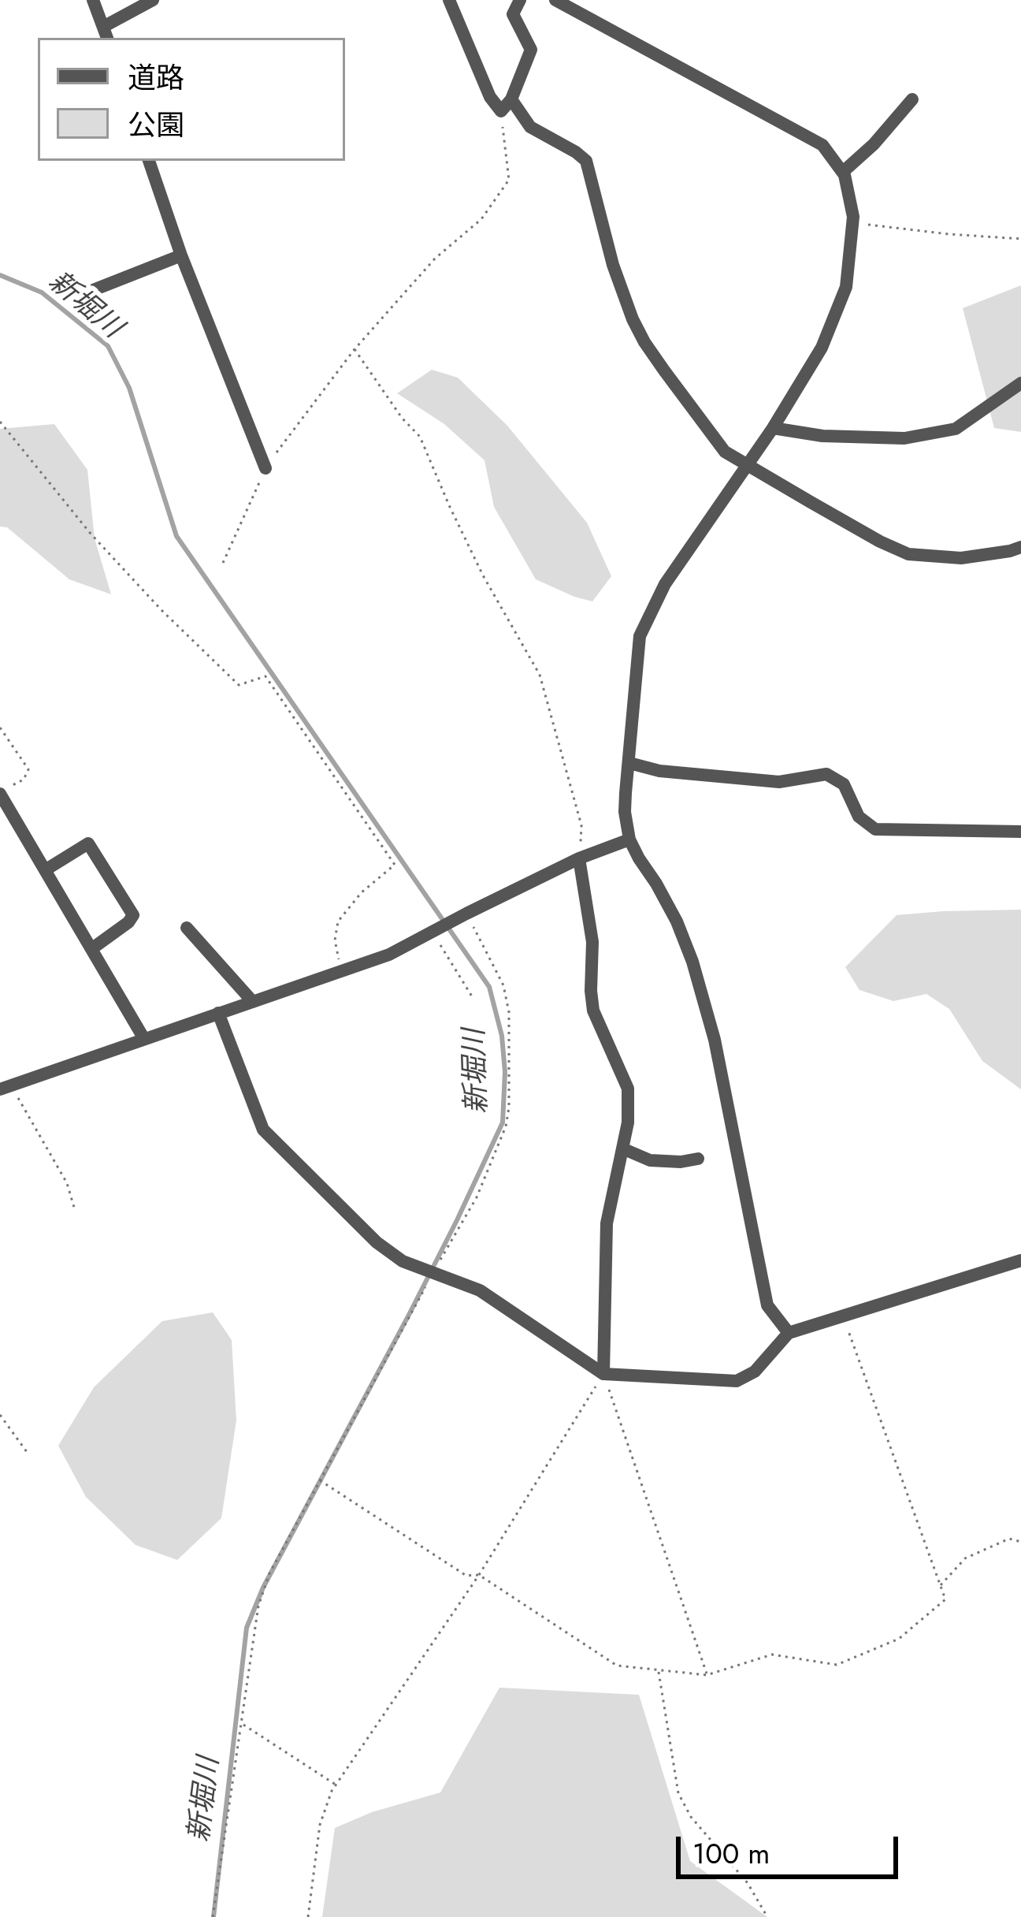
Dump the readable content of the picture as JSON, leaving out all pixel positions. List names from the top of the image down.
{
  "water": ["新堀川"],
  "legend": ["道路", "公園"],
  "scale_bar": "100 m"
}
